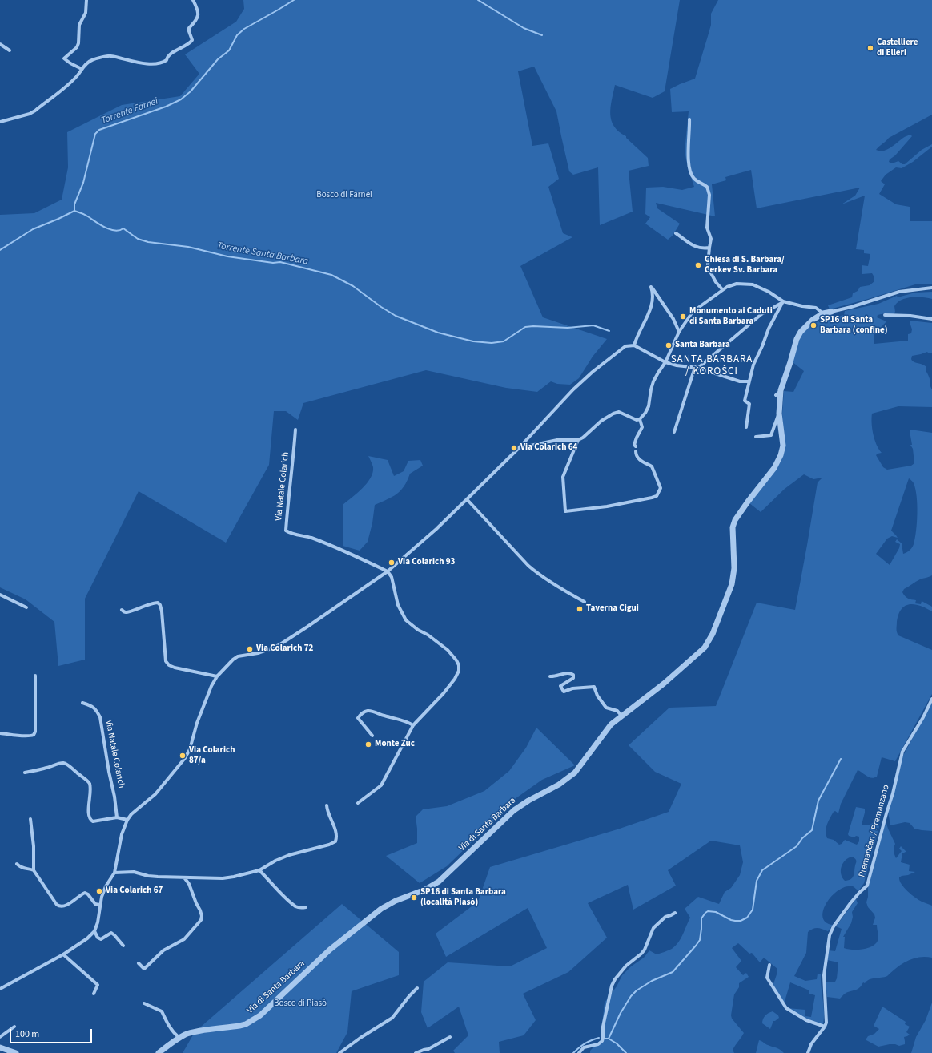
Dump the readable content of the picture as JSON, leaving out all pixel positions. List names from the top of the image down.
{
  "streets": {
    "street": ["Via Natale Colarich", "Via di Santa Barbara", "Premančan / Premanzano"]
  },
  "districts": ["SANTA BARBARA / KOROŠCI"],
  "water": ["Torrente Farnei", "Torrente Santa Barbara"],
  "parks": ["Bosco di Farnei", "Bosco di Piasò"],
  "places": [
    "Castelliere di Elleri",
    "Chiesa di S. Barbara/ Cerkev Sv. Barbara",
    "Monumento ai Caduti di Santa Barbara",
    "SP16 di Santa Barbara (confine)",
    "Santa Barbara",
    "Via Colarich 64",
    "Via Colarich 93",
    "Taverna Cigui",
    "Via Colarich 72",
    "Monte Zuc",
    "Via Colarich 87/a",
    "Via Colarich 67",
    "SP16 di Santa Barbara (località Piasò)"
  ],
  "scale_bar": "100 m"
}
